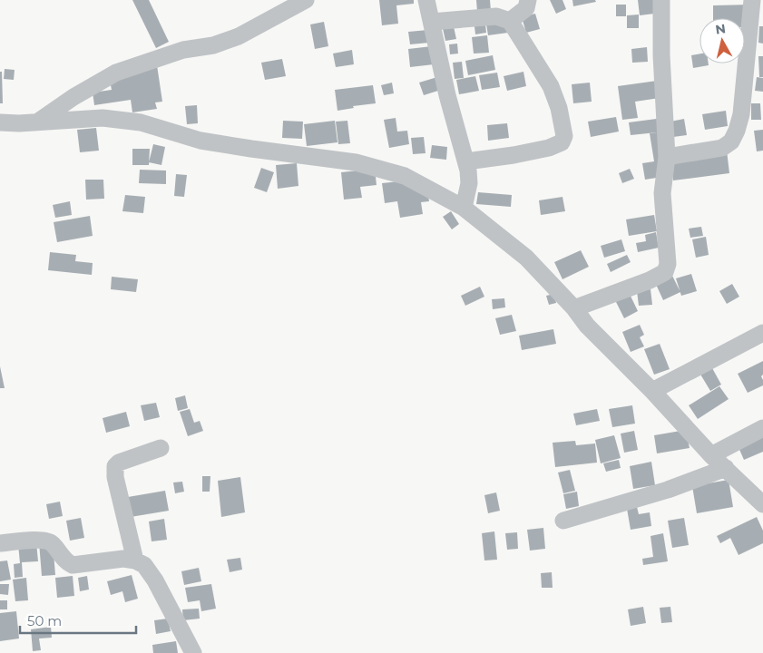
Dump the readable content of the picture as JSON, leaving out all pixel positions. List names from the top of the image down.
{
  "scale_bar": "50 m",
  "north": "top"
}
